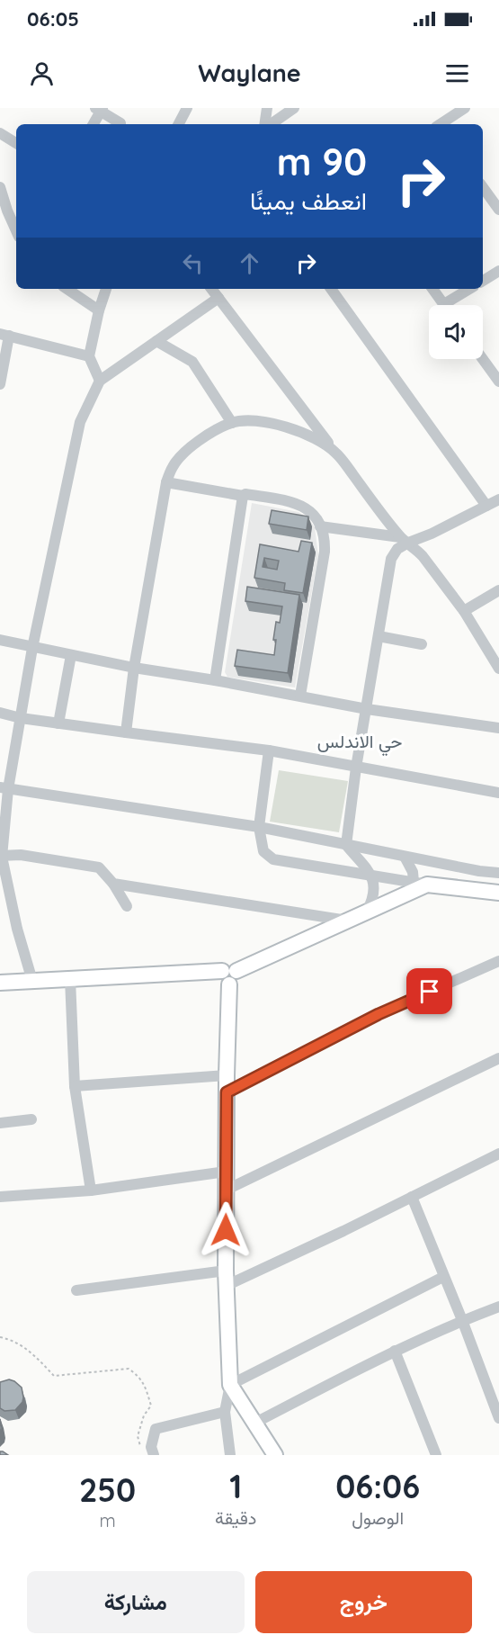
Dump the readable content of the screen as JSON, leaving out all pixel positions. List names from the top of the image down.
{
  "districts": ["حي الاندلس"],
  "page": {
    "status": "06:05",
    "header": "Waylane",
    "turn": ["90 m", "انعطف يمينًا"],
    "eta": [
      "06:06",
      "الوصول",
      "1",
      "دقيقة",
      "250",
      "m"
    ],
    "buttons": ["خروج", "مشاركة"]
  }
}
